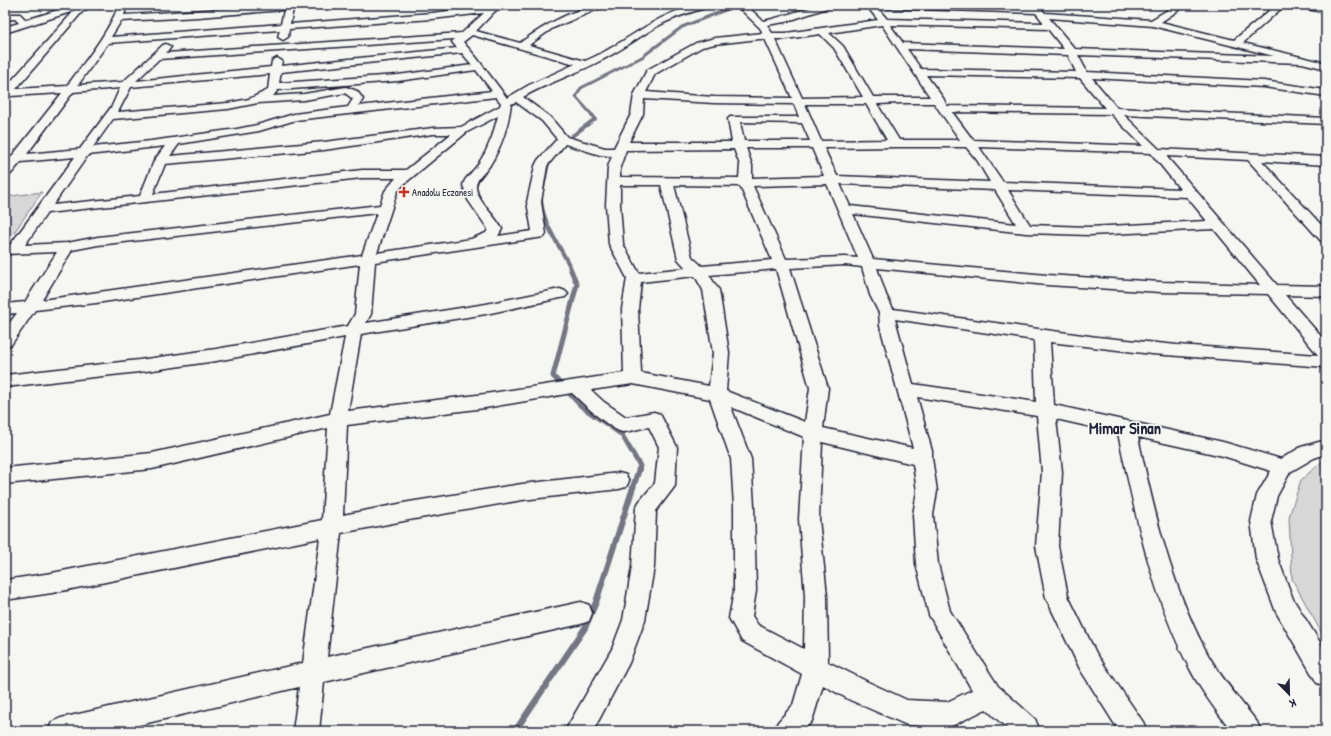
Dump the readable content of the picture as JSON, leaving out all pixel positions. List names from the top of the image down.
{
  "districts": ["Mimar Sinan"],
  "places": {
    "health": ["Anadolu Eczanesi"]
  },
  "north": "bottom right"
}
